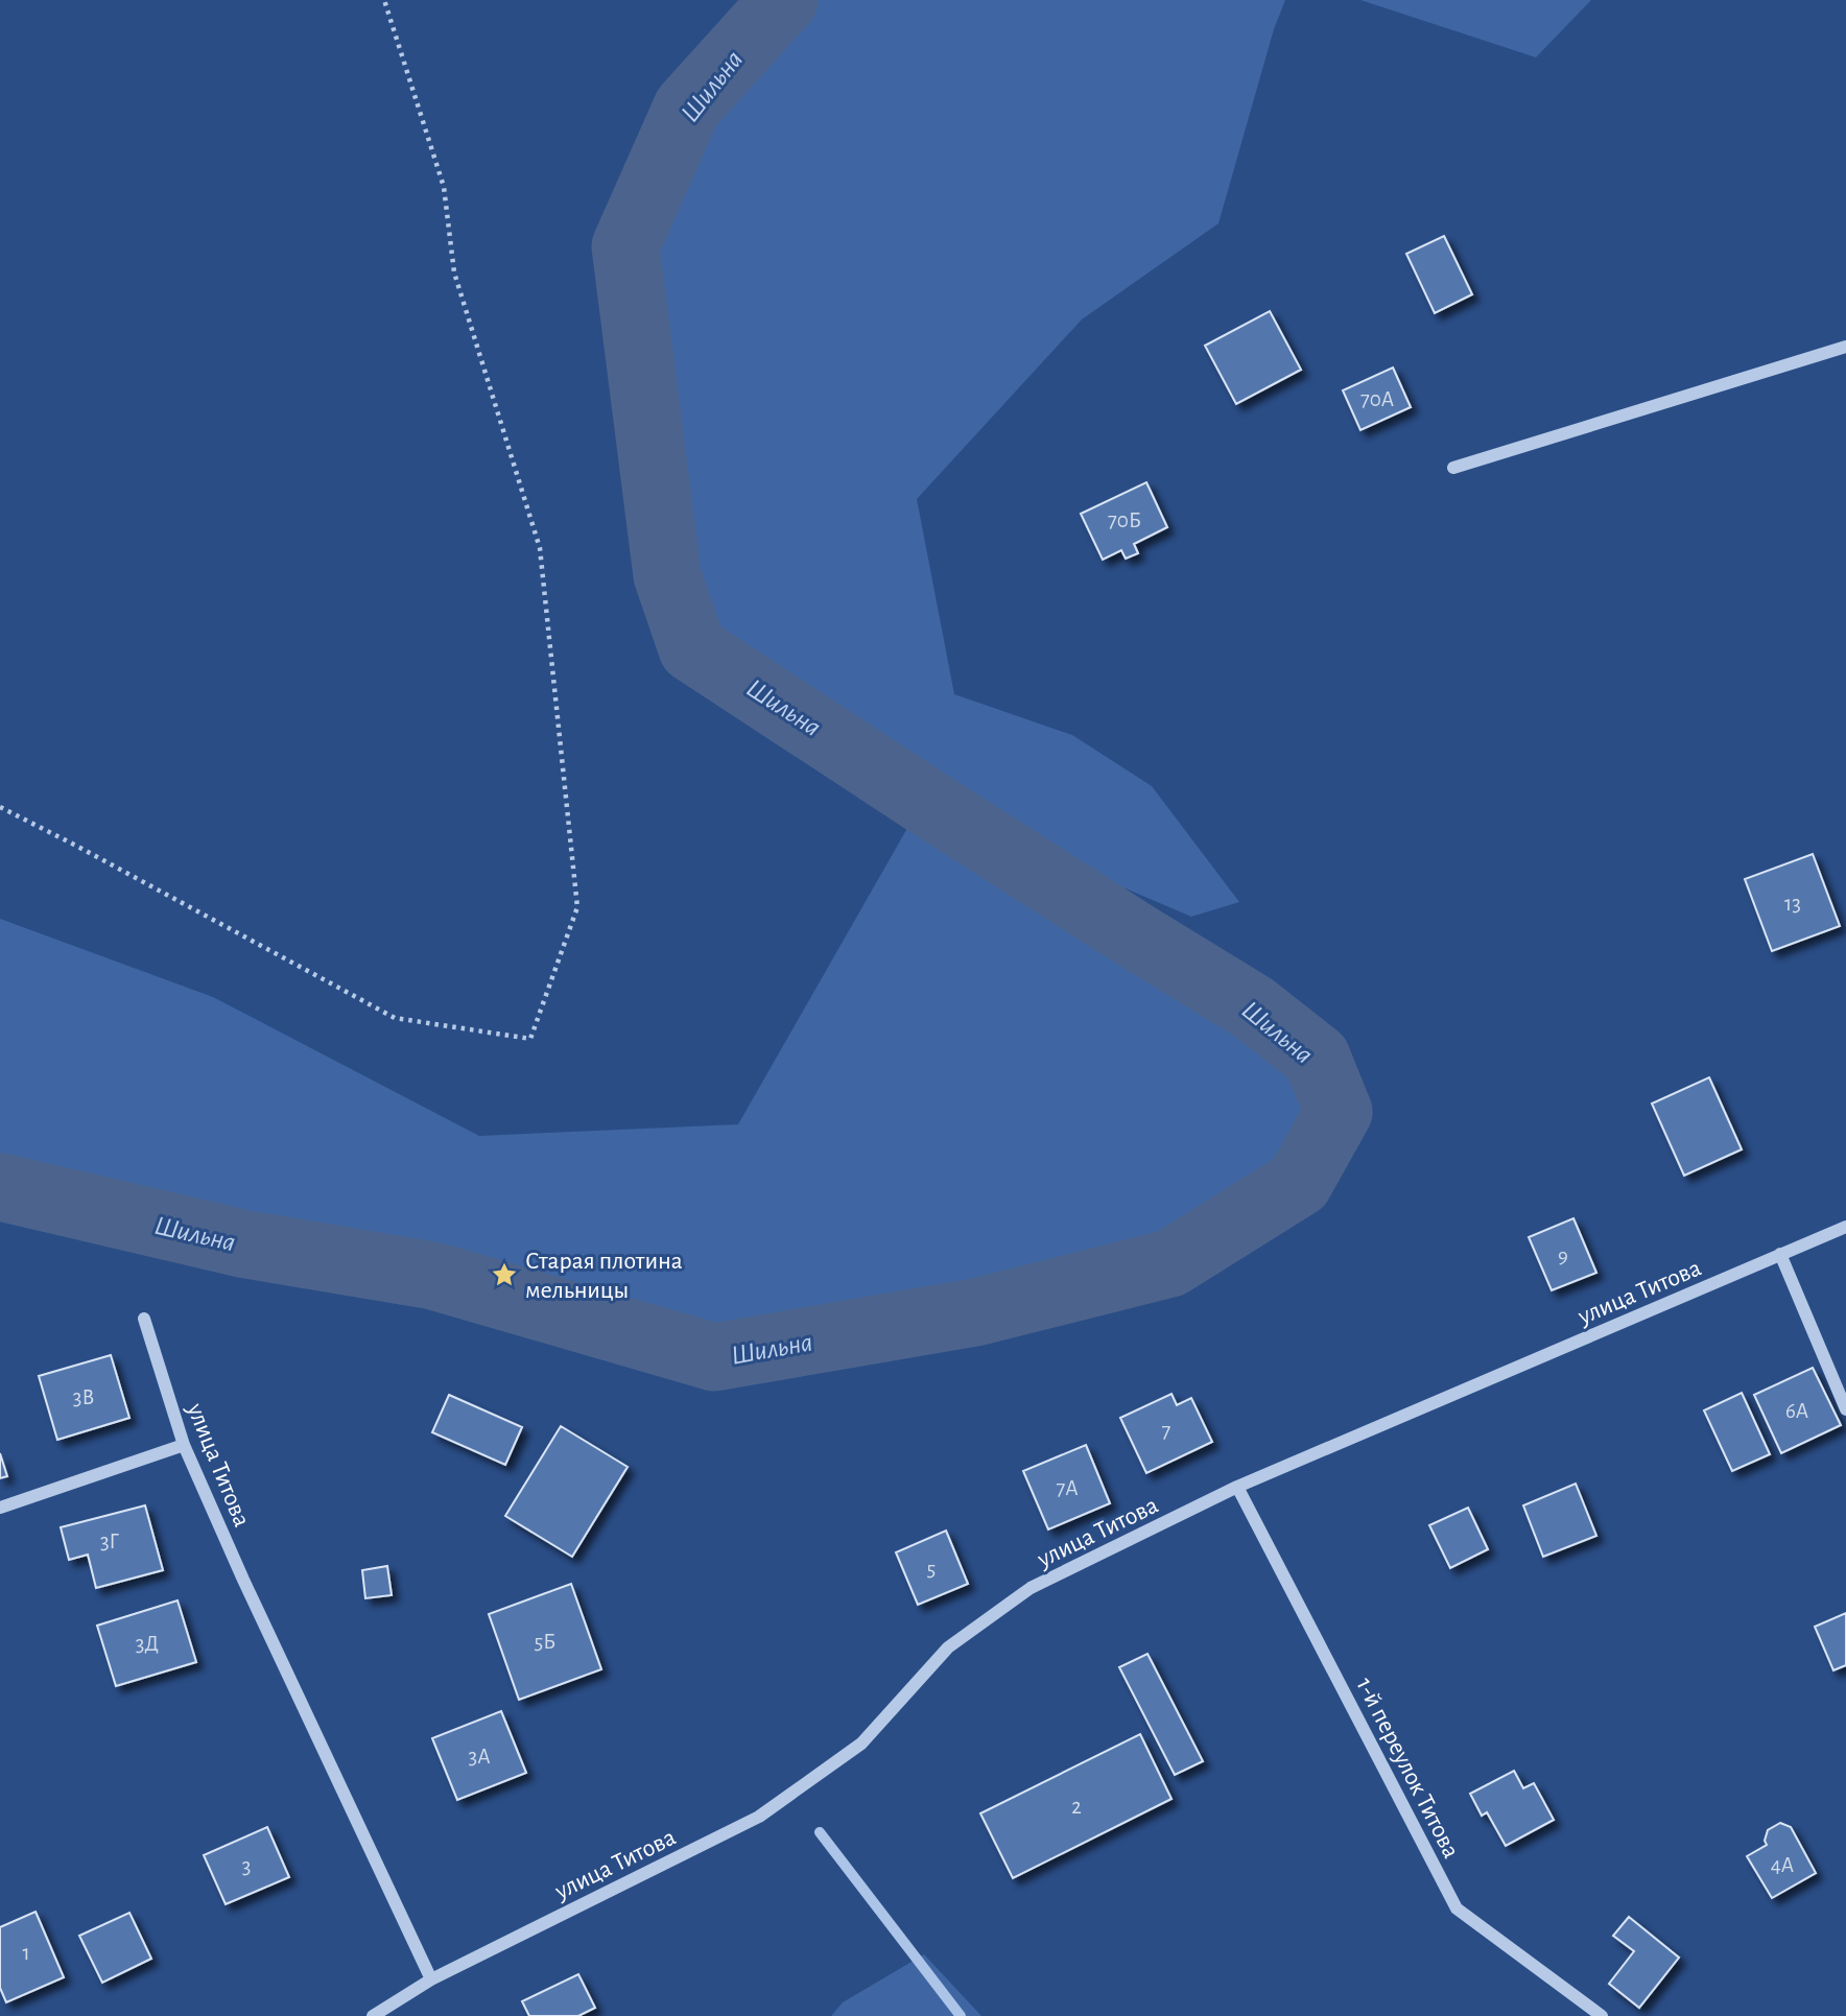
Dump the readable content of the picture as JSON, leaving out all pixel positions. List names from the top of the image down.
{
  "streets": {
    "street": ["улица Титова", "1-й переулок Титова"]
  },
  "crossings": [
    ["улица Титова", "1-й переулок Титова"]
  ],
  "water": ["Шильна"],
  "places": {
    "place": ["Старая плотина мельницы"]
  },
  "house_numbers": [
    "70А",
    "70Б",
    "13",
    "9",
    "3В",
    "6А",
    "7",
    "7А",
    "3Г",
    "5",
    "5Б",
    "3Д",
    "3А",
    "2",
    "4А",
    "3",
    "1"
  ]
}
